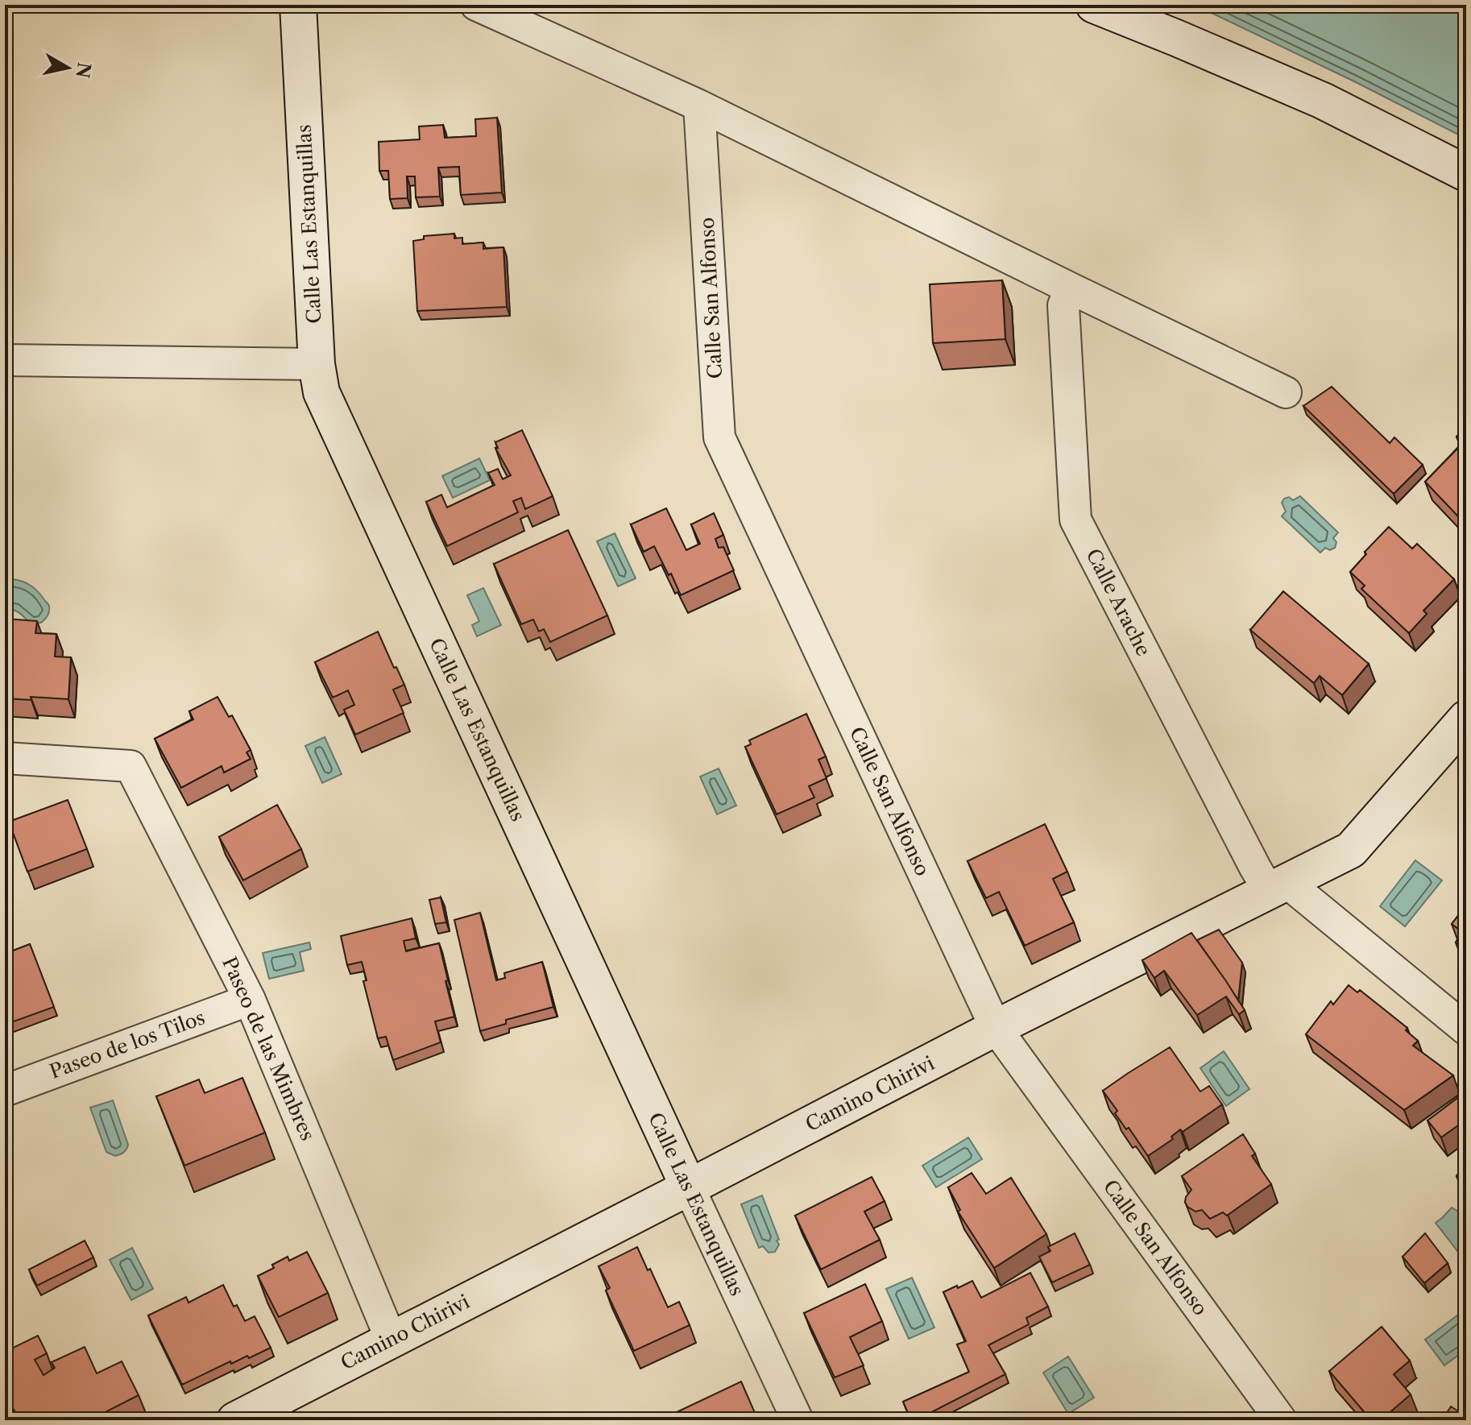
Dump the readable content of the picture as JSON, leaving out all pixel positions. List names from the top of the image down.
{
  "streets": {
    "street": [
      "Calle Las Estanquillas",
      "Calle San Alfonso",
      "Calle Arache",
      "Paseo de los Tilos",
      "Paseo de las Mimbres",
      "Camino Chirivi"
    ]
  },
  "crossings": [
    ["Calle Las Estanquillas", "Camino Chirivi"],
    ["Calle San Alfonso", "Camino Chirivi"],
    ["Calle Arache", "Camino Chirivi"],
    ["Paseo de los Tilos", "Paseo de las Mimbres"],
    ["Paseo de las Mimbres", "Camino Chirivi"]
  ],
  "north": "right"
}
